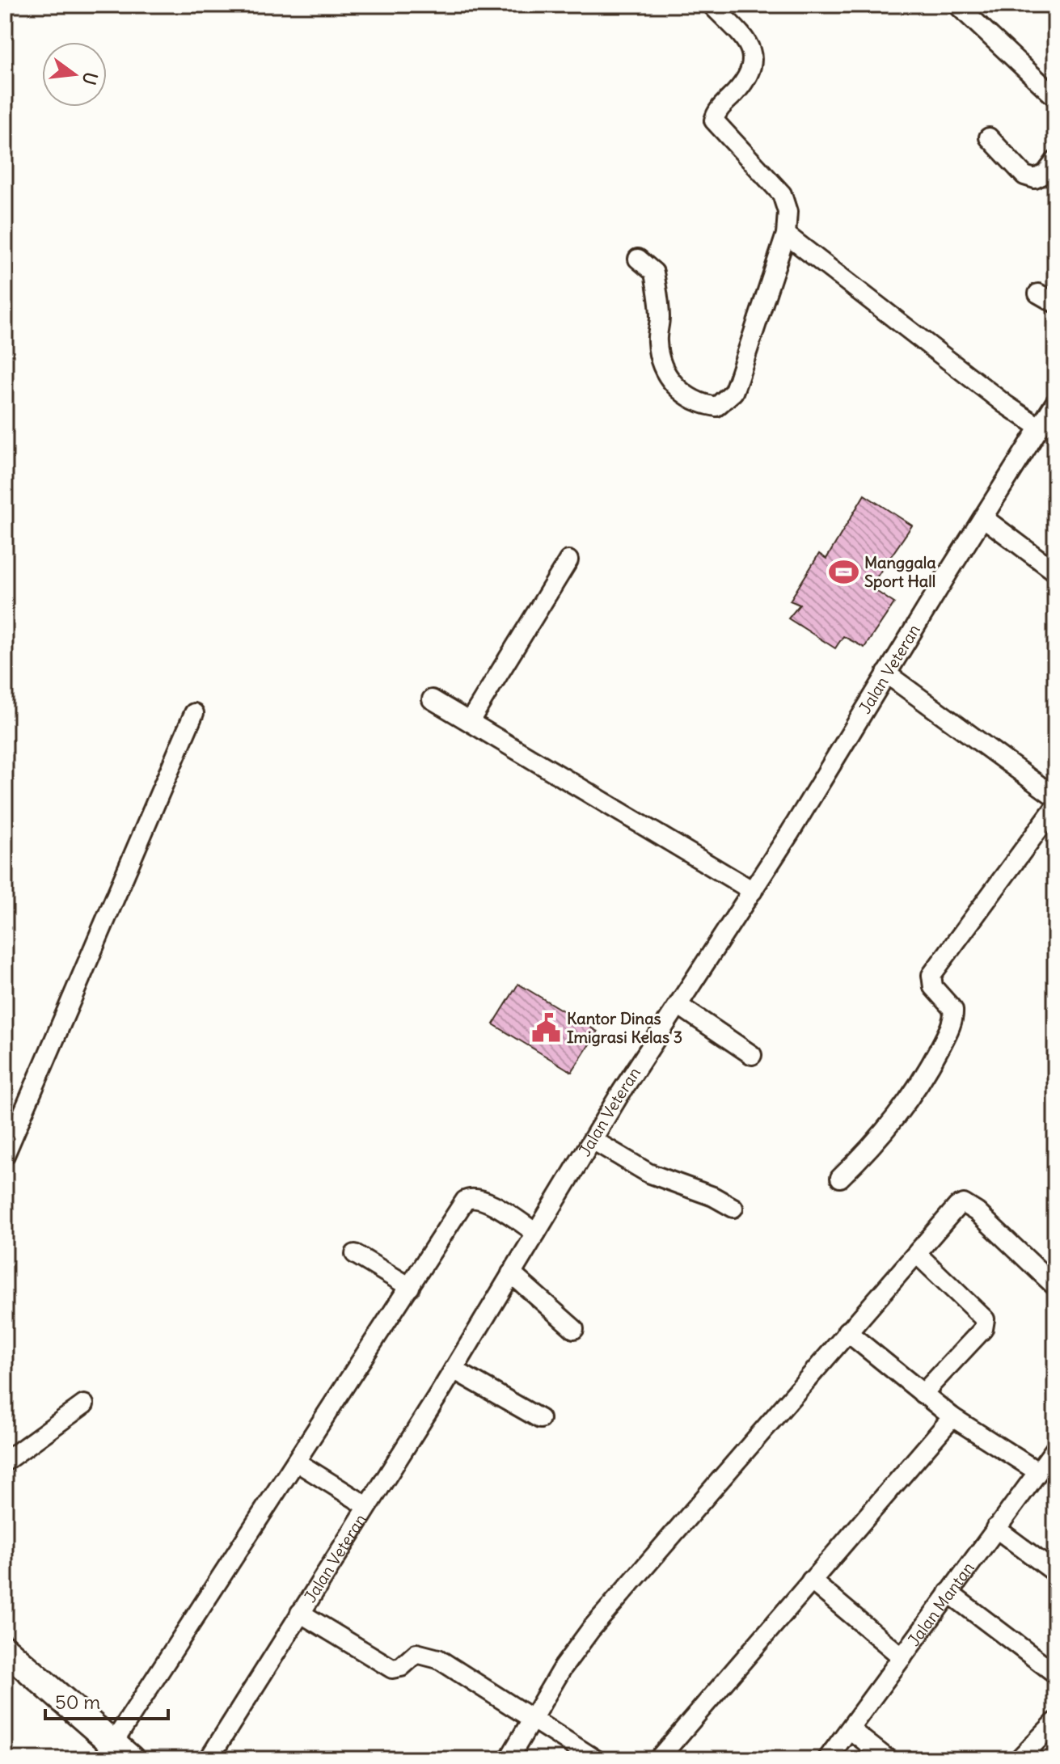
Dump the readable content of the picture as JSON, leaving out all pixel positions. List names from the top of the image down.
{
  "streets": {
    "street": ["Jalan Veteran", "Jalan Mantan"]
  },
  "places": {
    "sports": ["Manggala Sport Hall"],
    "public building": ["Kantor Dinas Imigrasi Kelas 3"]
  },
  "scale_bar": "50 m",
  "north": "right"
}
